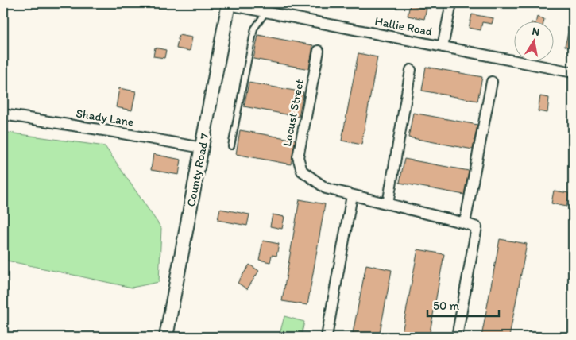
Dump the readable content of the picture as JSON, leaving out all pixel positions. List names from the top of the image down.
{
  "streets": {
    "street": [
      "Hallie Road",
      "Locust Street",
      "Shady Lane",
      "County Road 7"
    ]
  },
  "crossings": [
    ["Hallie Road", "County Road 7"],
    ["Shady Lane", "County Road 7"]
  ],
  "scale_bar": "50 m",
  "north": "top"
}
